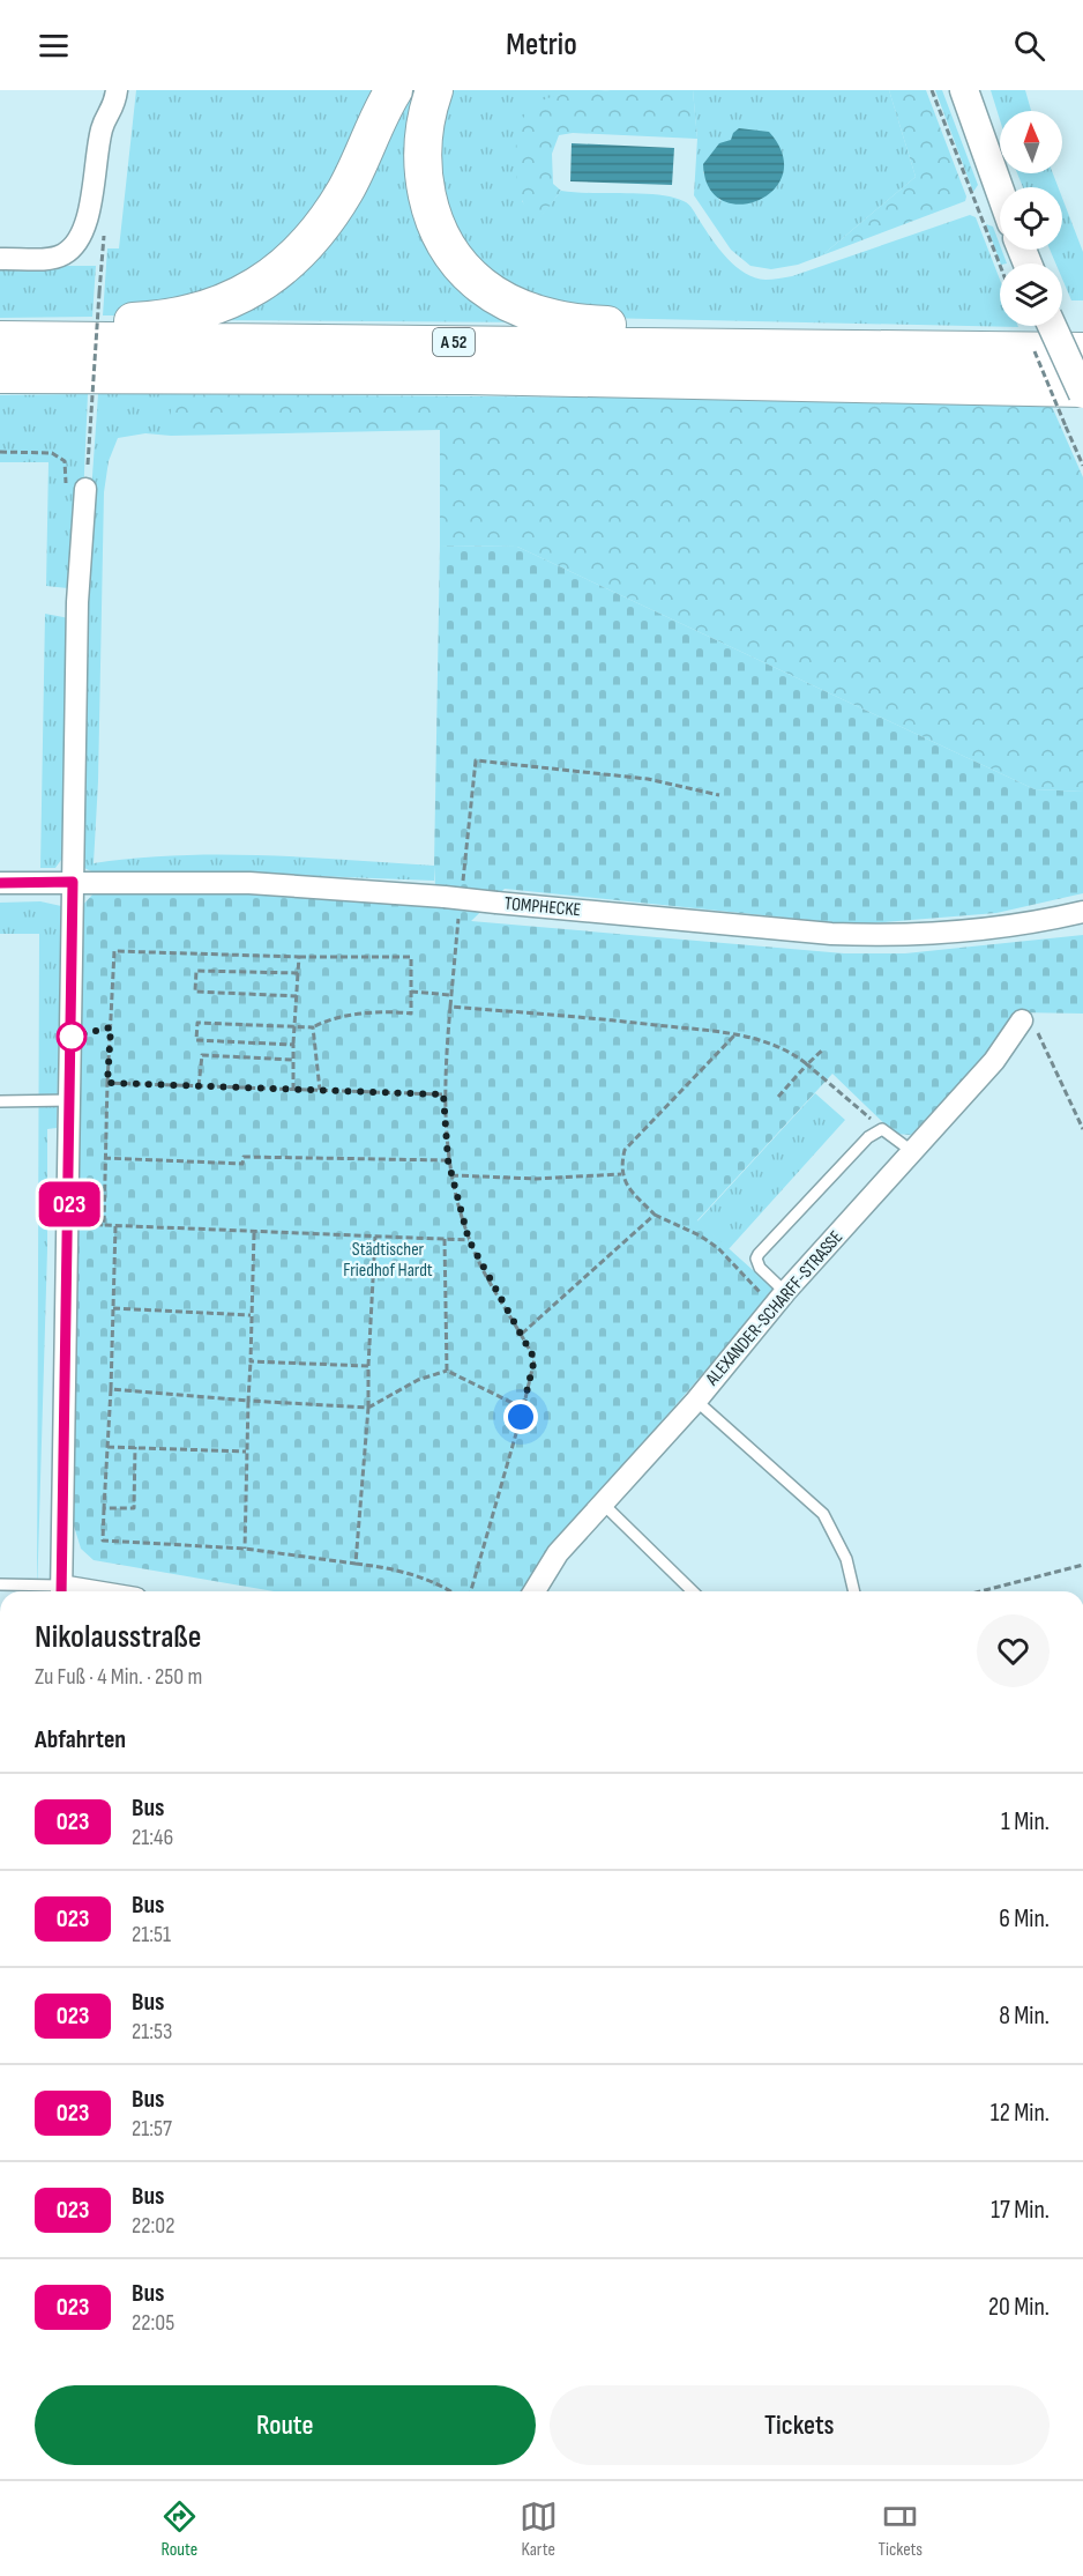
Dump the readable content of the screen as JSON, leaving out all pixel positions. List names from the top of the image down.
{
  "streets": {
    "highway": ["A 52"],
    "street": ["TOMPHECKE", "ALEXANDER-SCHARFF-STRASSE"]
  },
  "parks": ["Städtischer Friedhof Hardt"],
  "lines": ["bus line 023"],
  "north": "top",
  "page": {
    "header": "Metrio",
    "on_map": "023",
    "heading": [
      ["Nikolausstraße", "Zu Fuß · 4 Min. · 250 m"],
      "Abfahrten"
    ],
    "list": [
      {
        "mark": "023",
        "name": "Bus",
        "note": "21:46",
        "value": "1 Min."
      },
      {
        "mark": "023",
        "name": "Bus",
        "note": "21:51",
        "value": "6 Min."
      },
      {
        "mark": "023",
        "name": "Bus",
        "note": "21:53",
        "value": "8 Min."
      },
      {
        "mark": "023",
        "name": "Bus",
        "note": "21:57",
        "value": "12 Min."
      },
      {
        "mark": "023",
        "name": "Bus",
        "note": "22:02",
        "value": "17 Min."
      },
      {
        "mark": "023",
        "name": "Bus",
        "note": "22:05",
        "value": "20 Min."
      }
    ],
    "buttons": ["Route", "Tickets"],
    "tabs": ["Route", "Karte", "Tickets"]
  }
}
